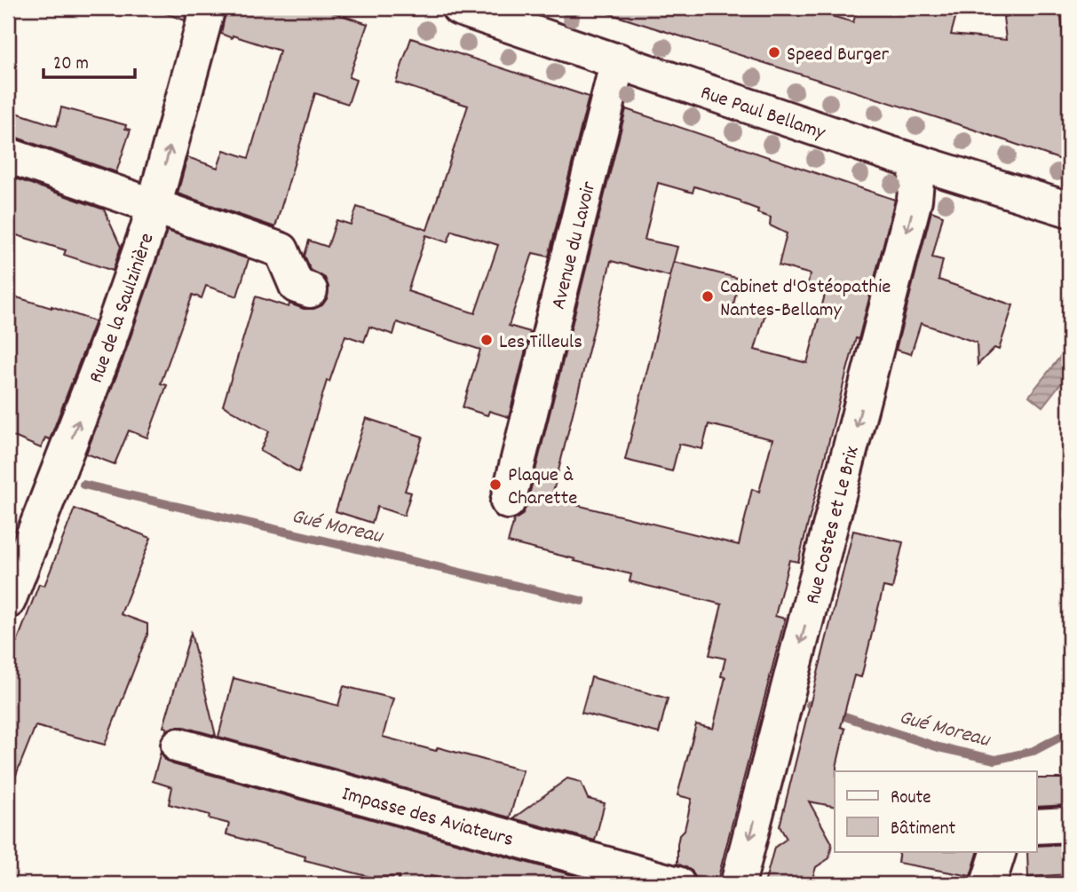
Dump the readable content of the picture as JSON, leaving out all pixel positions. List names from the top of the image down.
{
  "streets": {
    "street": [
      "Rue Paul Bellamy",
      "Avenue du Lavoir",
      "Rue de la Saulzinière",
      "Rue Costes et Le Brix",
      "Impasse des Aviateurs"
    ]
  },
  "crossings": [
    ["Rue Paul Bellamy", "Avenue du Lavoir"],
    ["Rue Paul Bellamy", "Rue Costes et Le Brix"]
  ],
  "one_way": ["Rue de la Saulzinière", "Rue Costes et Le Brix"],
  "water": ["Gué Moreau"],
  "places": [
    "Speed Burger",
    "Cabinet d'Ostéopathie Nantes-Bellamy",
    "Les Tilleuls",
    "Plaque à Charette"
  ],
  "legend": ["Route", "Bâtiment"],
  "scale_bar": "20 m"
}
